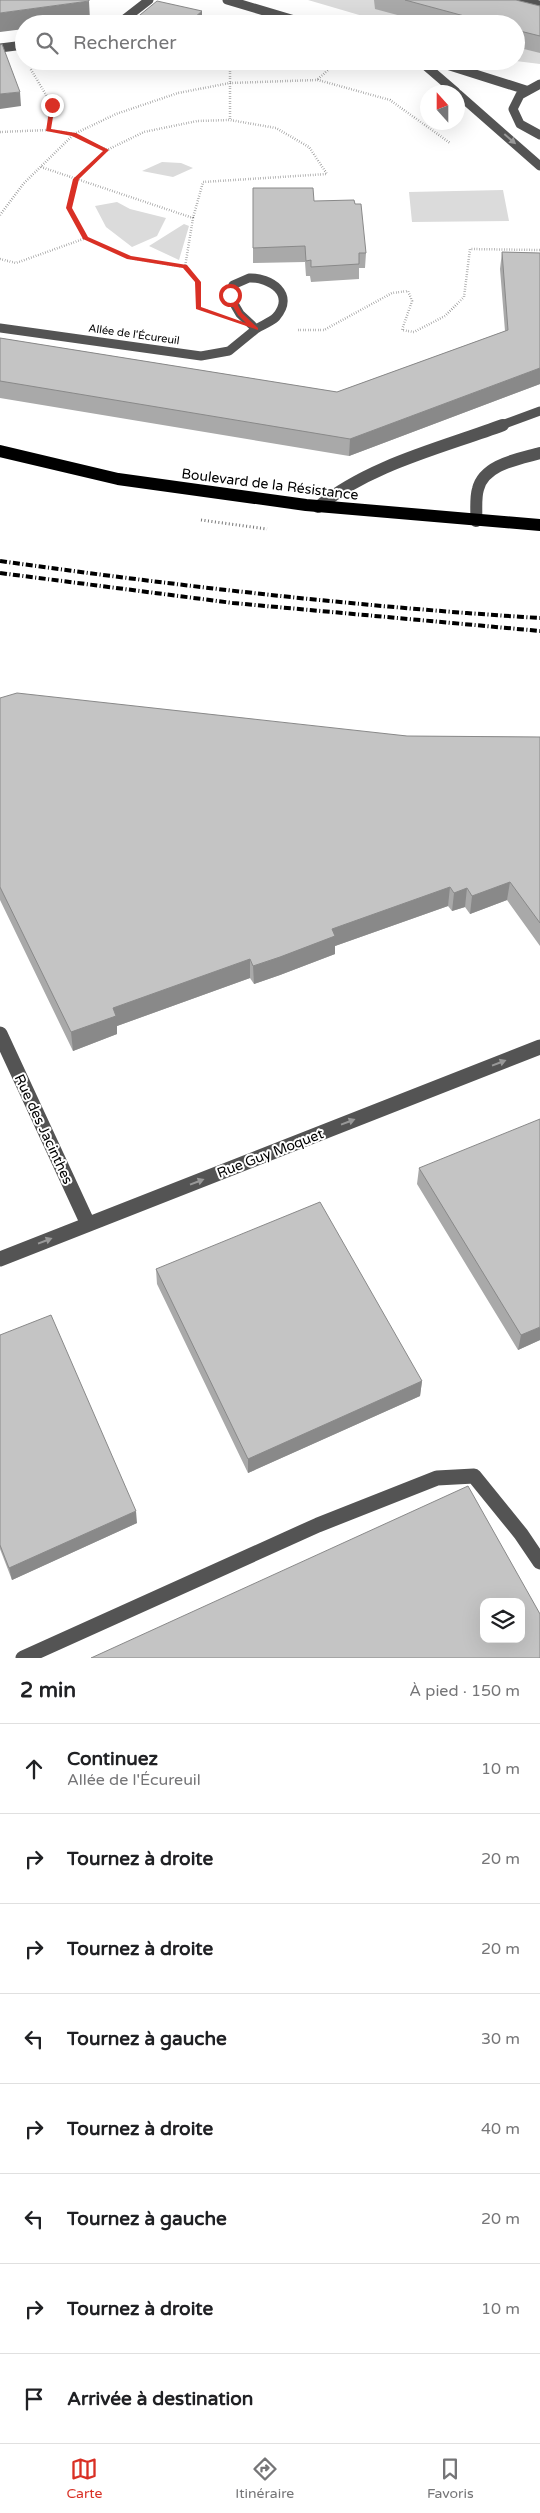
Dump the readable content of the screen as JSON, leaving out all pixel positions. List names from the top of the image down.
{
  "streets": {
    "main road": ["Boulevard de la Résistance"],
    "street": ["Allée de l'Écureuil", "Rue des Jacinthes", "Rue Guy Moquet"]
  },
  "crossings": [
    ["Rue des Jacinthes", "Rue Guy Moquet"]
  ],
  "one_way": ["Rue Guy Moquet"],
  "north": "top",
  "page": {
    "search": "Rechercher",
    "heading": ["2 min", "À pied · 150 m"],
    "list": [
      ["Continuez", "Allée de l'Écureuil", "10 m"],
      ["Tournez à droite", "20 m"],
      ["Tournez à droite", "20 m"],
      ["Tournez à gauche", "30 m"],
      ["Tournez à droite", "40 m"],
      ["Tournez à gauche", "20 m"],
      ["Tournez à droite", "10 m"],
      "Arrivée à destination"
    ],
    "nav": ["Carte", "Itinéraire", "Favoris"]
  }
}
